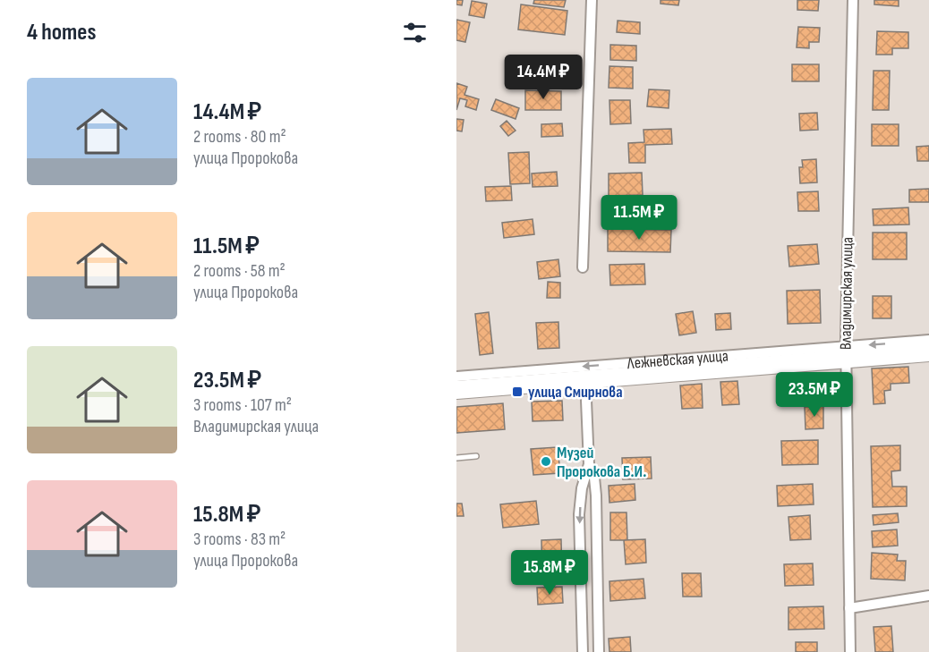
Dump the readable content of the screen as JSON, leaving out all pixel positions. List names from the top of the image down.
{
  "streets": {
    "highway": ["Лежневская улица"],
    "street": ["Владимирская улица"]
  },
  "crossings": [
    ["Владимирская улица", "Лежневская улица"]
  ],
  "one_way": ["Лежневская улица"],
  "places": {
    "transit": ["улица Смирнова"],
    "other": ["Музей Пророкова Б.И."]
  },
  "page": {
    "heading": "4 homes",
    "price": [
      "14.4M ₽",
      "11.5M ₽",
      "23.5M ₽",
      "15.8M ₽"
    ],
    "list": [
      {
        "name": "14.4M ₽",
        "note": "2 rooms · 80 m² · улица Пророкова"
      },
      {
        "name": "11.5M ₽",
        "note": "2 rooms · 58 m² · улица Пророкова"
      },
      {
        "name": "23.5M ₽",
        "note": "3 rooms · 107 m² · Владимирская улица"
      },
      {
        "name": "15.8M ₽",
        "note": "3 rooms · 83 m² · улица Пророкова"
      }
    ]
  }
}
